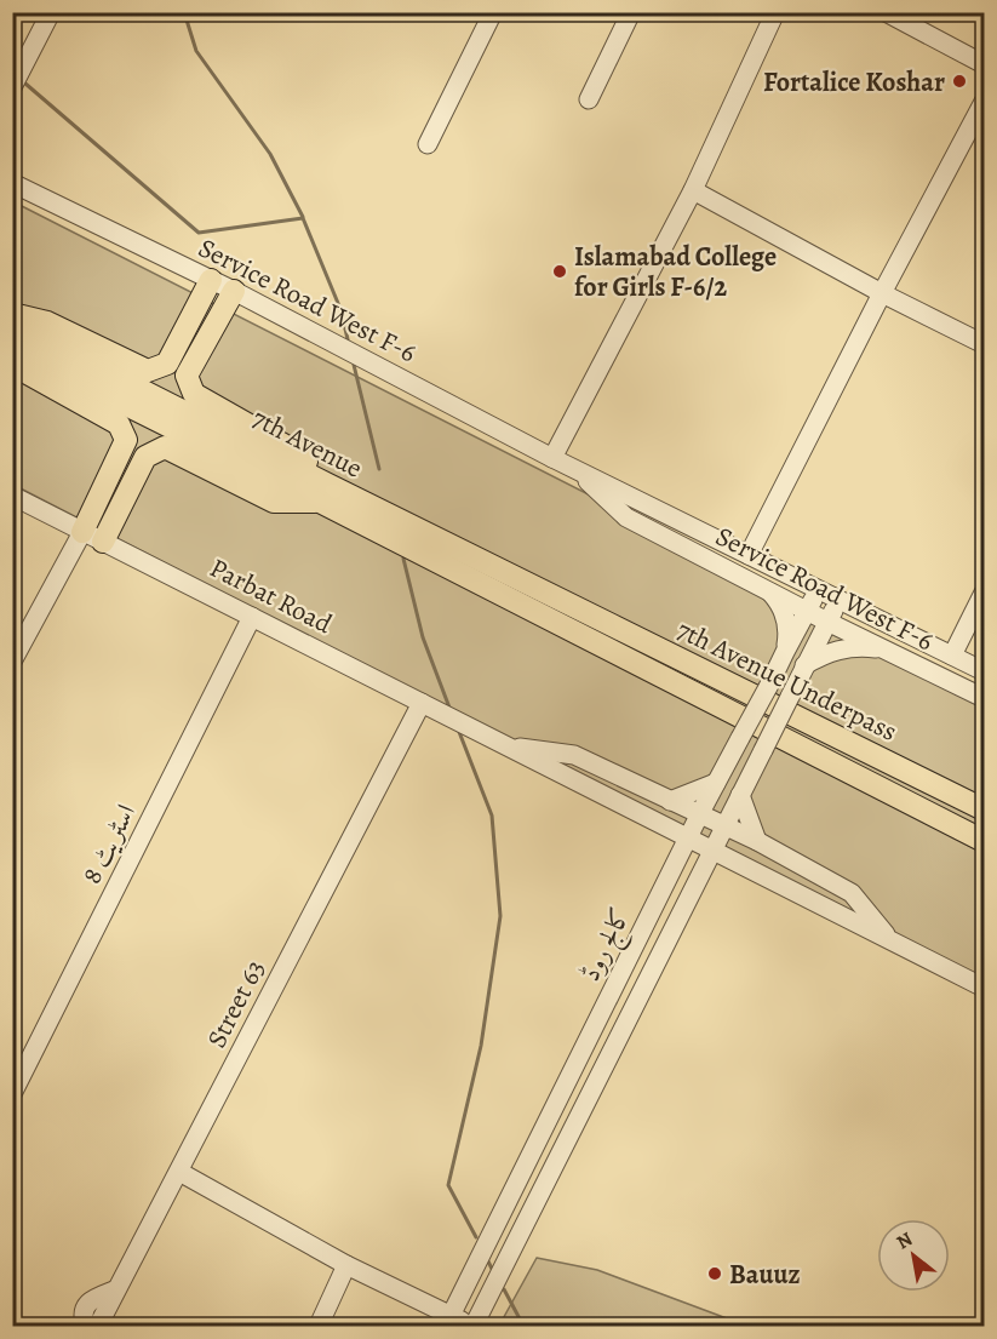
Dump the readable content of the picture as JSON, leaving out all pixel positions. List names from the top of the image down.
{
  "streets": {
    "main road": ["7th Avenue", "7th Avenue Underpass"],
    "street": [
      "Service Road West F-6",
      "Parbat Road",
      "اسٹریٹ 8",
      "کالج روڈ",
      "Street 63"
    ]
  },
  "crossings": [
    ["Service Road West F-6", "کالج روڈ"],
    ["7th Avenue", "7th Avenue Underpass"],
    ["Parbat Road", "اسٹریٹ 8"],
    ["Parbat Road", "کالج روڈ"],
    ["Parbat Road", "Street 63"]
  ],
  "places": ["Fortalice Koshar", "Islamabad College for Girls F-6/2", "Bauuz"],
  "north": "top left"
}
